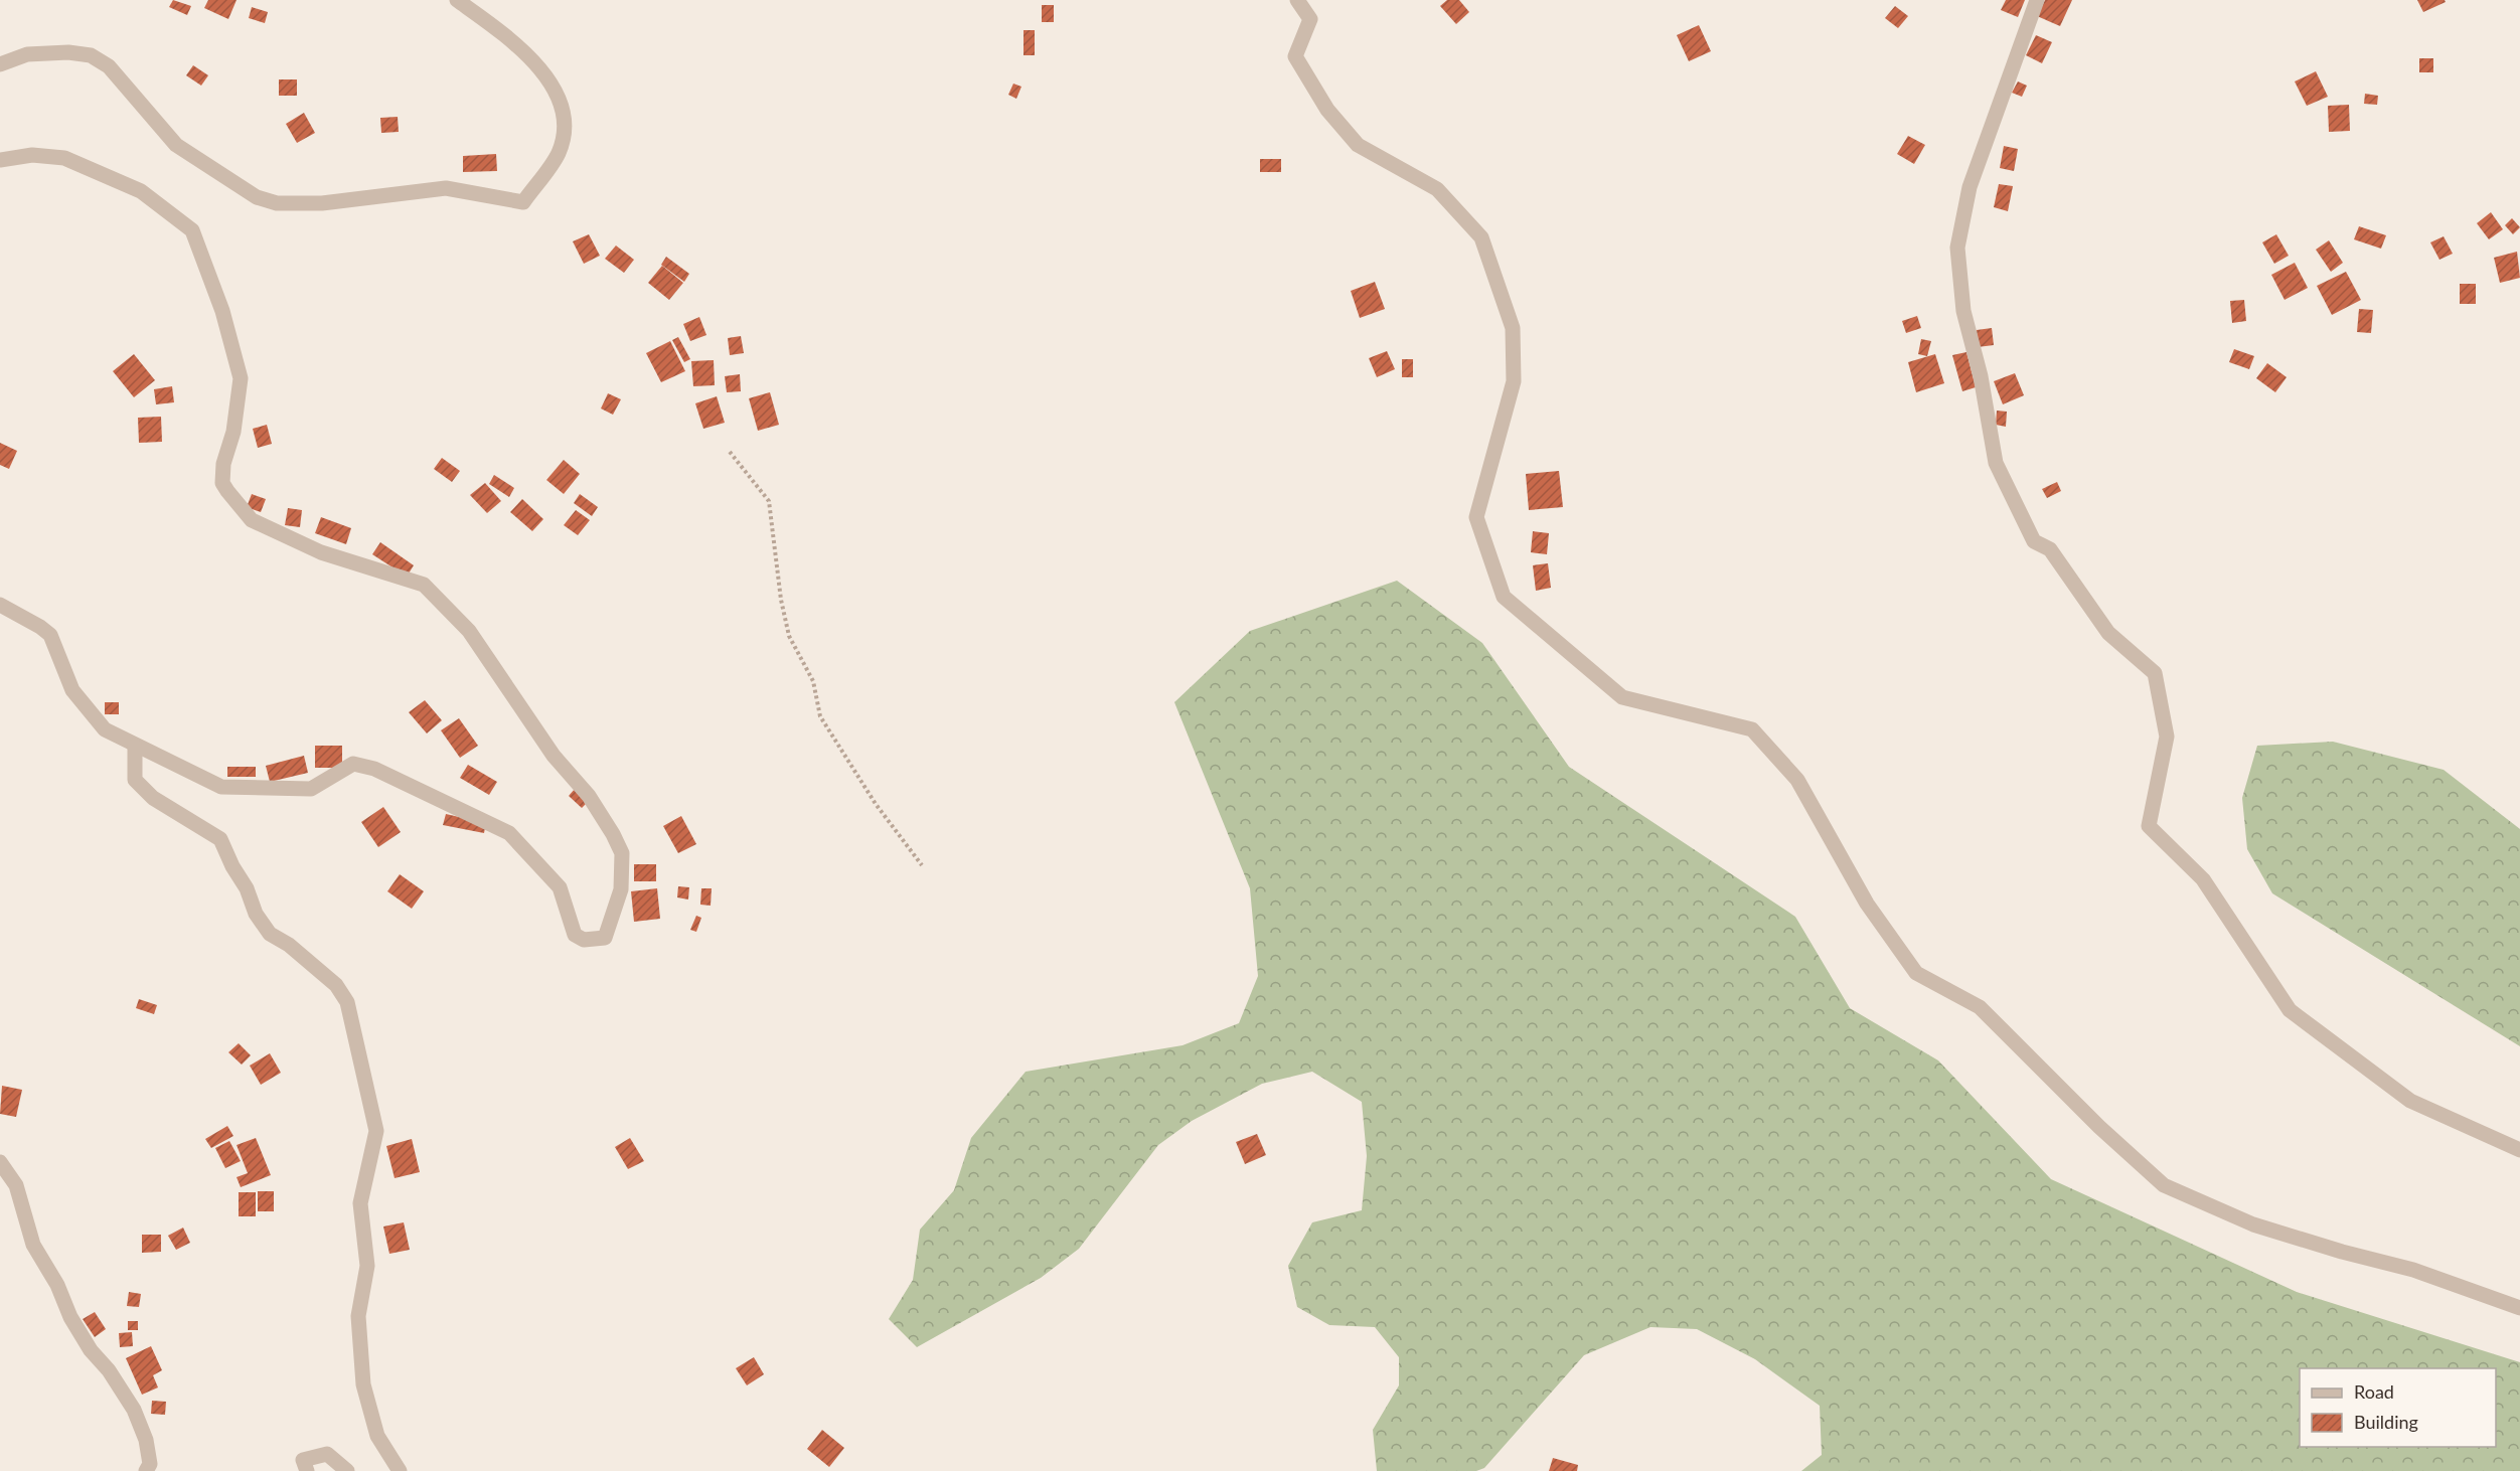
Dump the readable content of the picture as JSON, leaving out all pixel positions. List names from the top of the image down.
{
  "legend": ["Road", "Building"]
}
